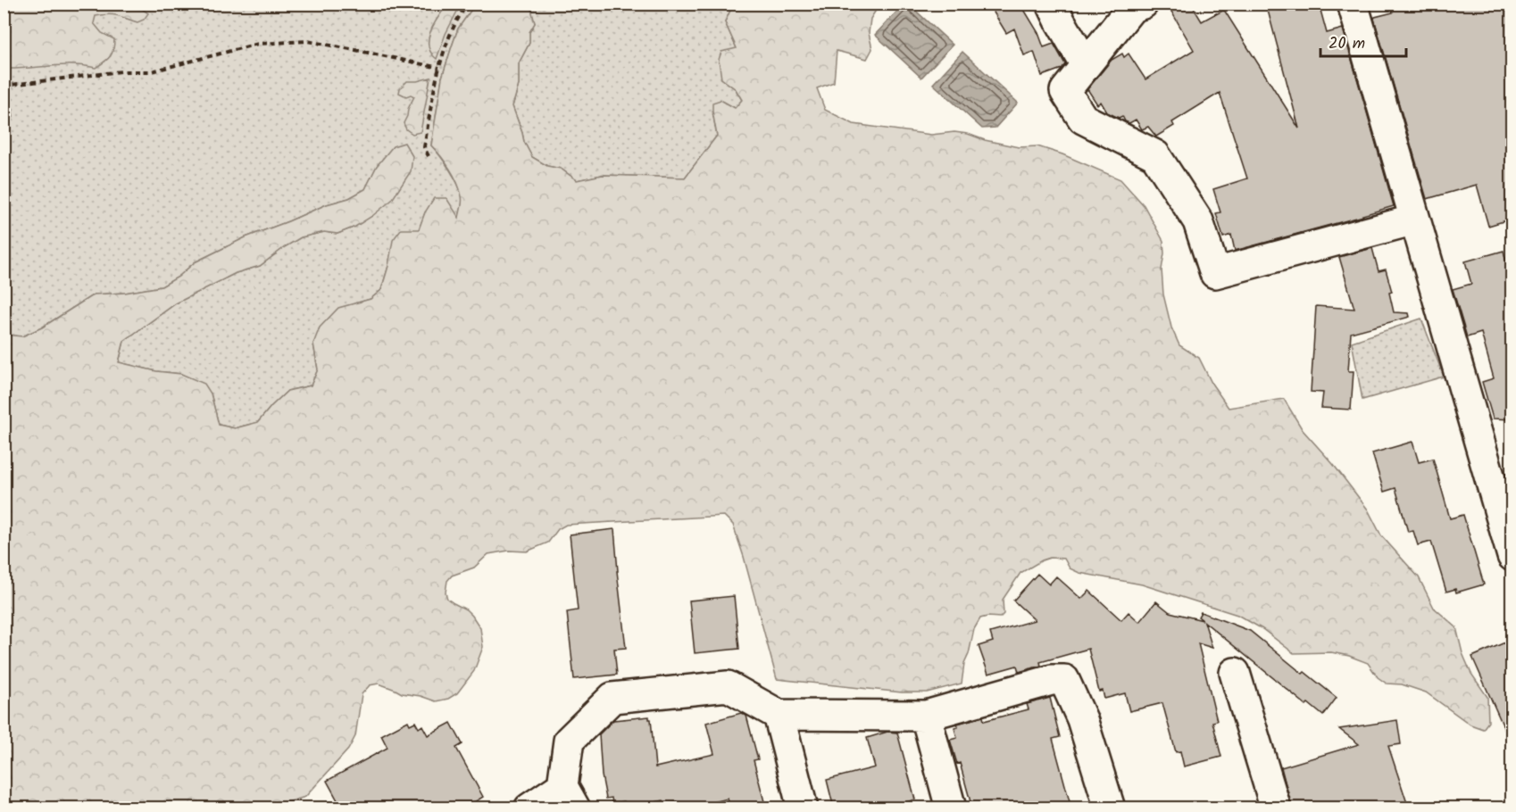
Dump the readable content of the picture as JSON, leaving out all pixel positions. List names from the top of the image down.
{
  "scale_bar": "20 m"
}
